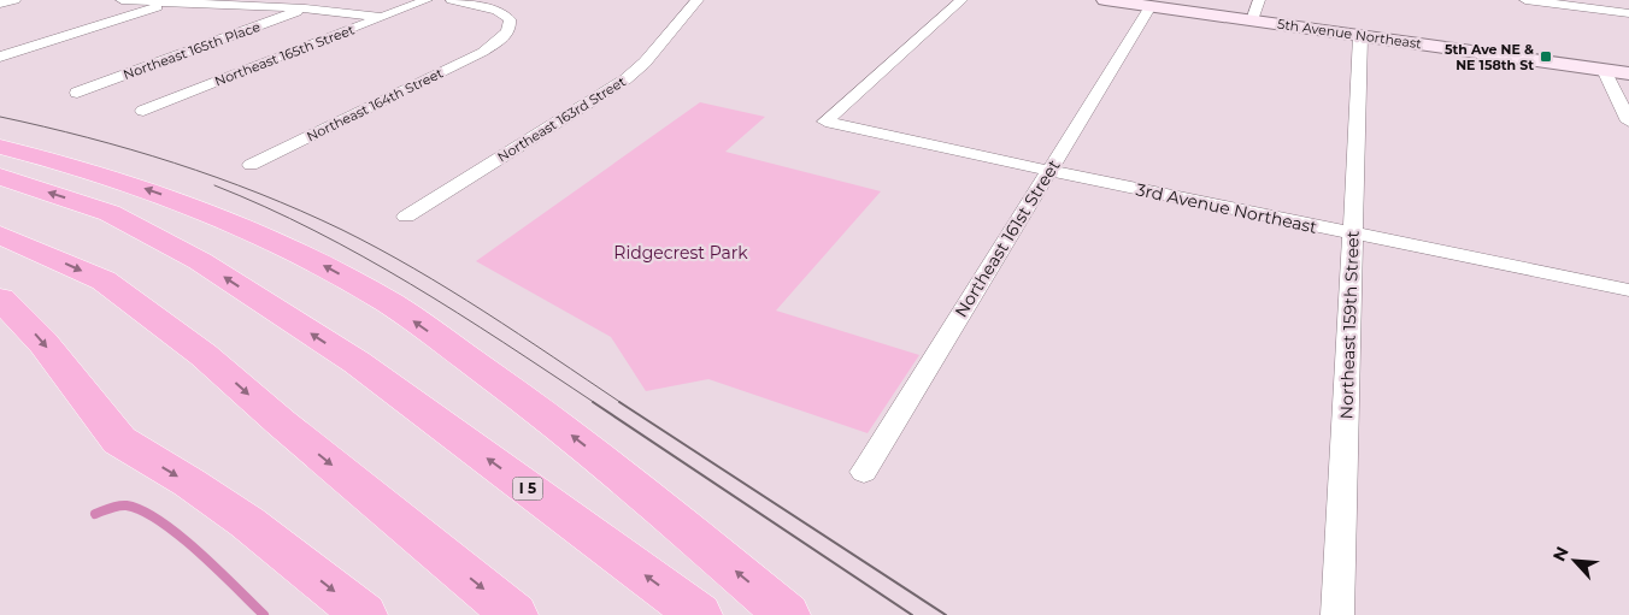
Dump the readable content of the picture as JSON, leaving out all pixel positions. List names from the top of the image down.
{
  "streets": {
    "highway": ["I 5"],
    "street": [
      "5th Avenue Northeast",
      "Northeast 165th Place",
      "Northeast 165th Street",
      "Northeast 164th Street",
      "Northeast 163rd Street",
      "3rd Avenue Northeast",
      "Northeast 161st Street",
      "Northeast 159th Street"
    ]
  },
  "crossings": [
    ["5th Avenue Northeast", "Northeast 161st Street"],
    ["5th Avenue Northeast", "Northeast 159th Street"],
    ["3rd Avenue Northeast", "Northeast 161st Street"],
    ["3rd Avenue Northeast", "Northeast 159th Street"]
  ],
  "parks": ["Ridgecrest Park"],
  "places": {
    "transit": ["5th Ave NE & NE 158th St"]
  },
  "north": "top left"
}
